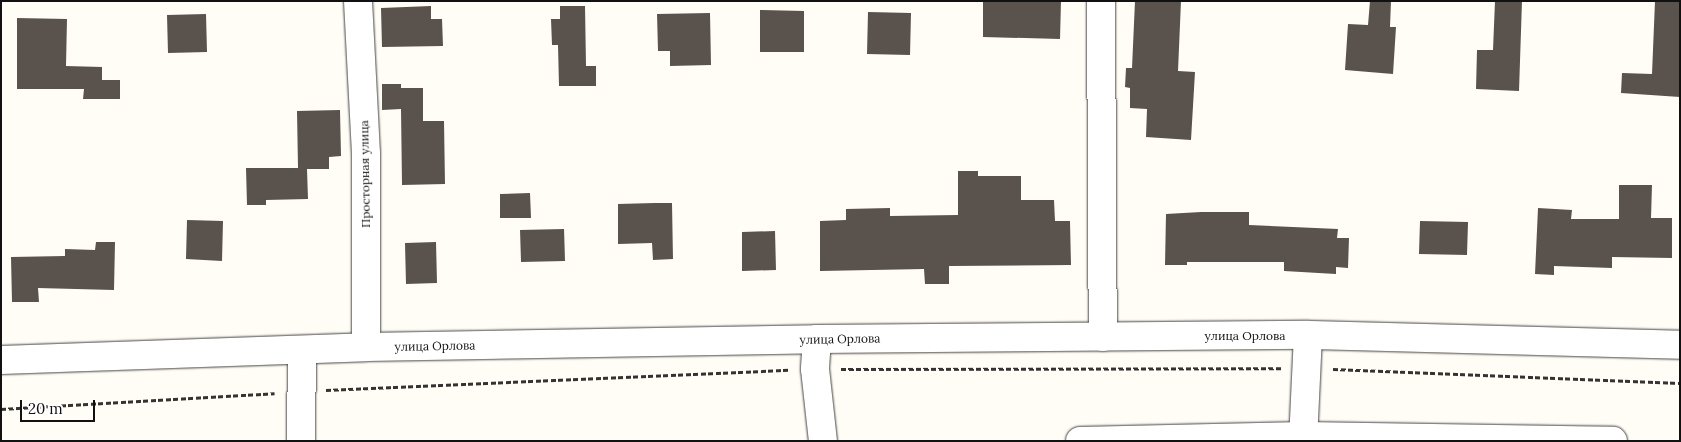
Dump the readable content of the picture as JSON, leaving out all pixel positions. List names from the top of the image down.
{
  "streets": {
    "street": ["Просторная улица", "улица Орлова"]
  },
  "crossings": [
    ["Просторная улица", "улица Орлова"]
  ],
  "scale_bar": "20 m"
}
